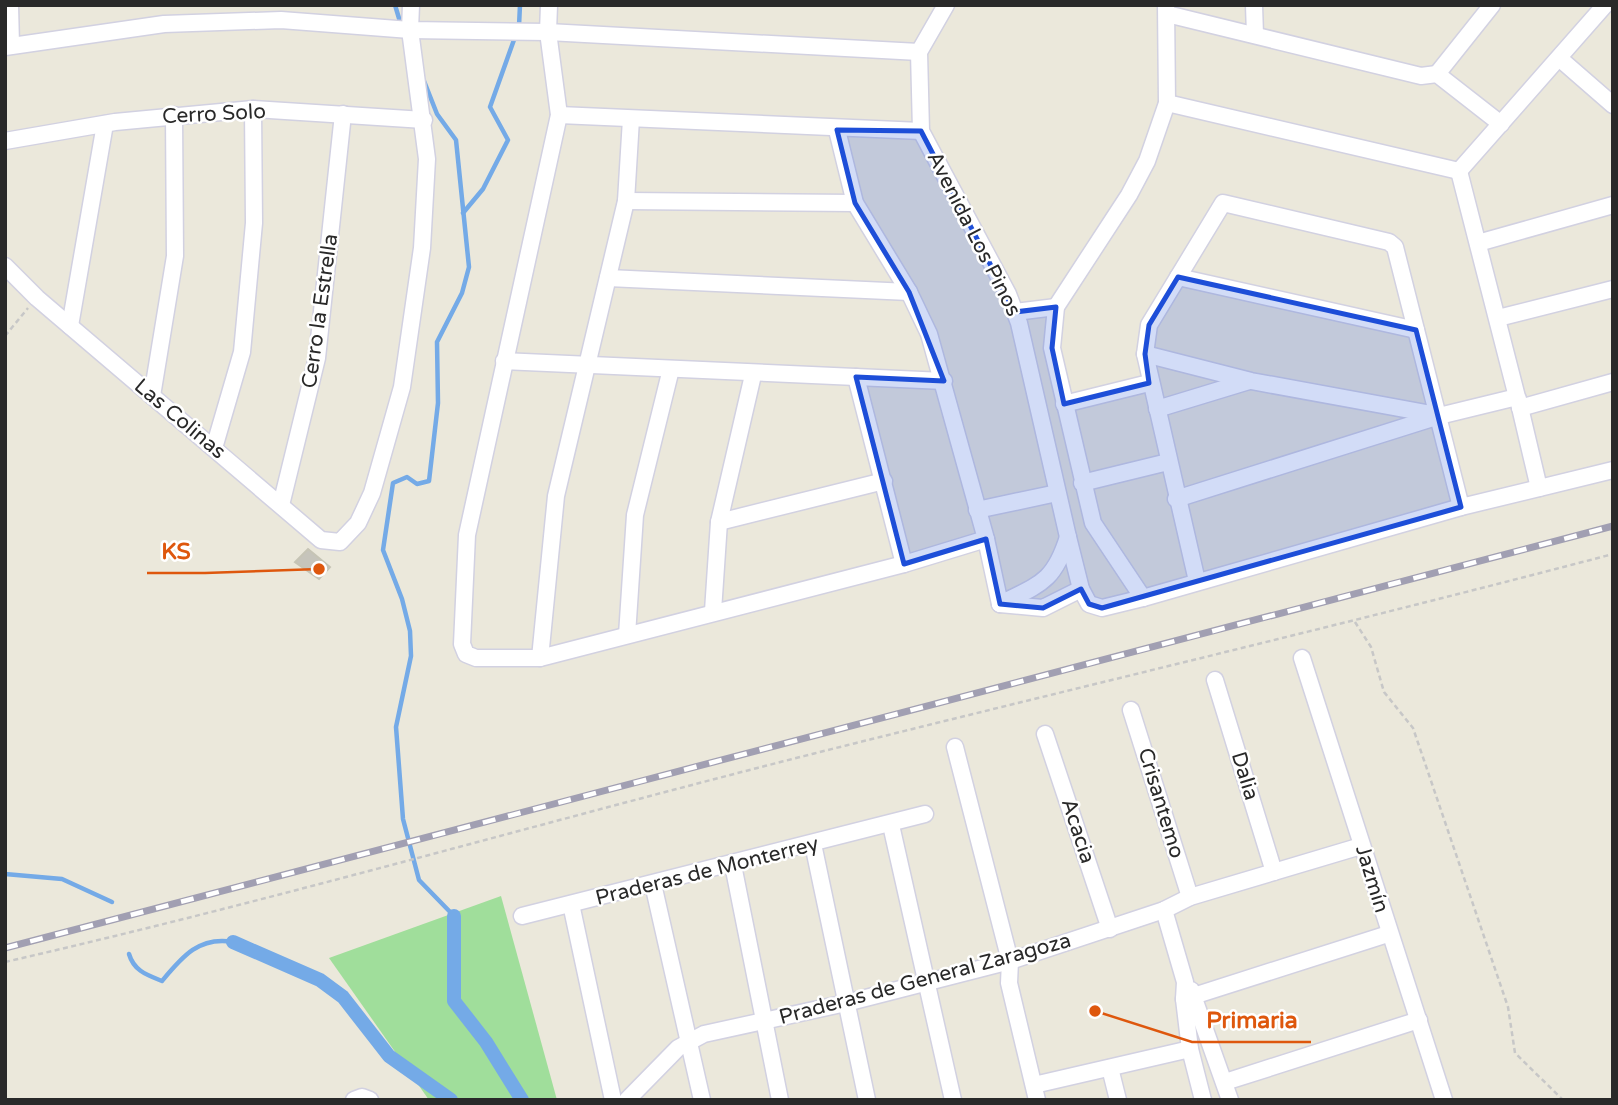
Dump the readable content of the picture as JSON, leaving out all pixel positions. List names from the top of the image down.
{
  "streets": {
    "street": [
      "Cerro Solo",
      "Avenida Los Pinos",
      "Cerro la Estrella",
      "Las Colinas",
      "Dalia",
      "Crisantemo",
      "Acacia",
      "Praderas de Monterrey",
      "Jazmín",
      "Praderas de General Zaragoza"
    ]
  },
  "crossings": [
    ["Cerro Solo", "Cerro la Estrella"],
    ["Cerro Solo", "Las Colinas"],
    ["Cerro la Estrella", "Las Colinas"],
    ["Dalia", "Praderas de General Zaragoza"],
    ["Crisantemo", "Praderas de General Zaragoza"],
    ["Acacia", "Praderas de General Zaragoza"],
    ["Jazmín", "Praderas de General Zaragoza"]
  ],
  "places": ["KS", "Primaria"]
}
